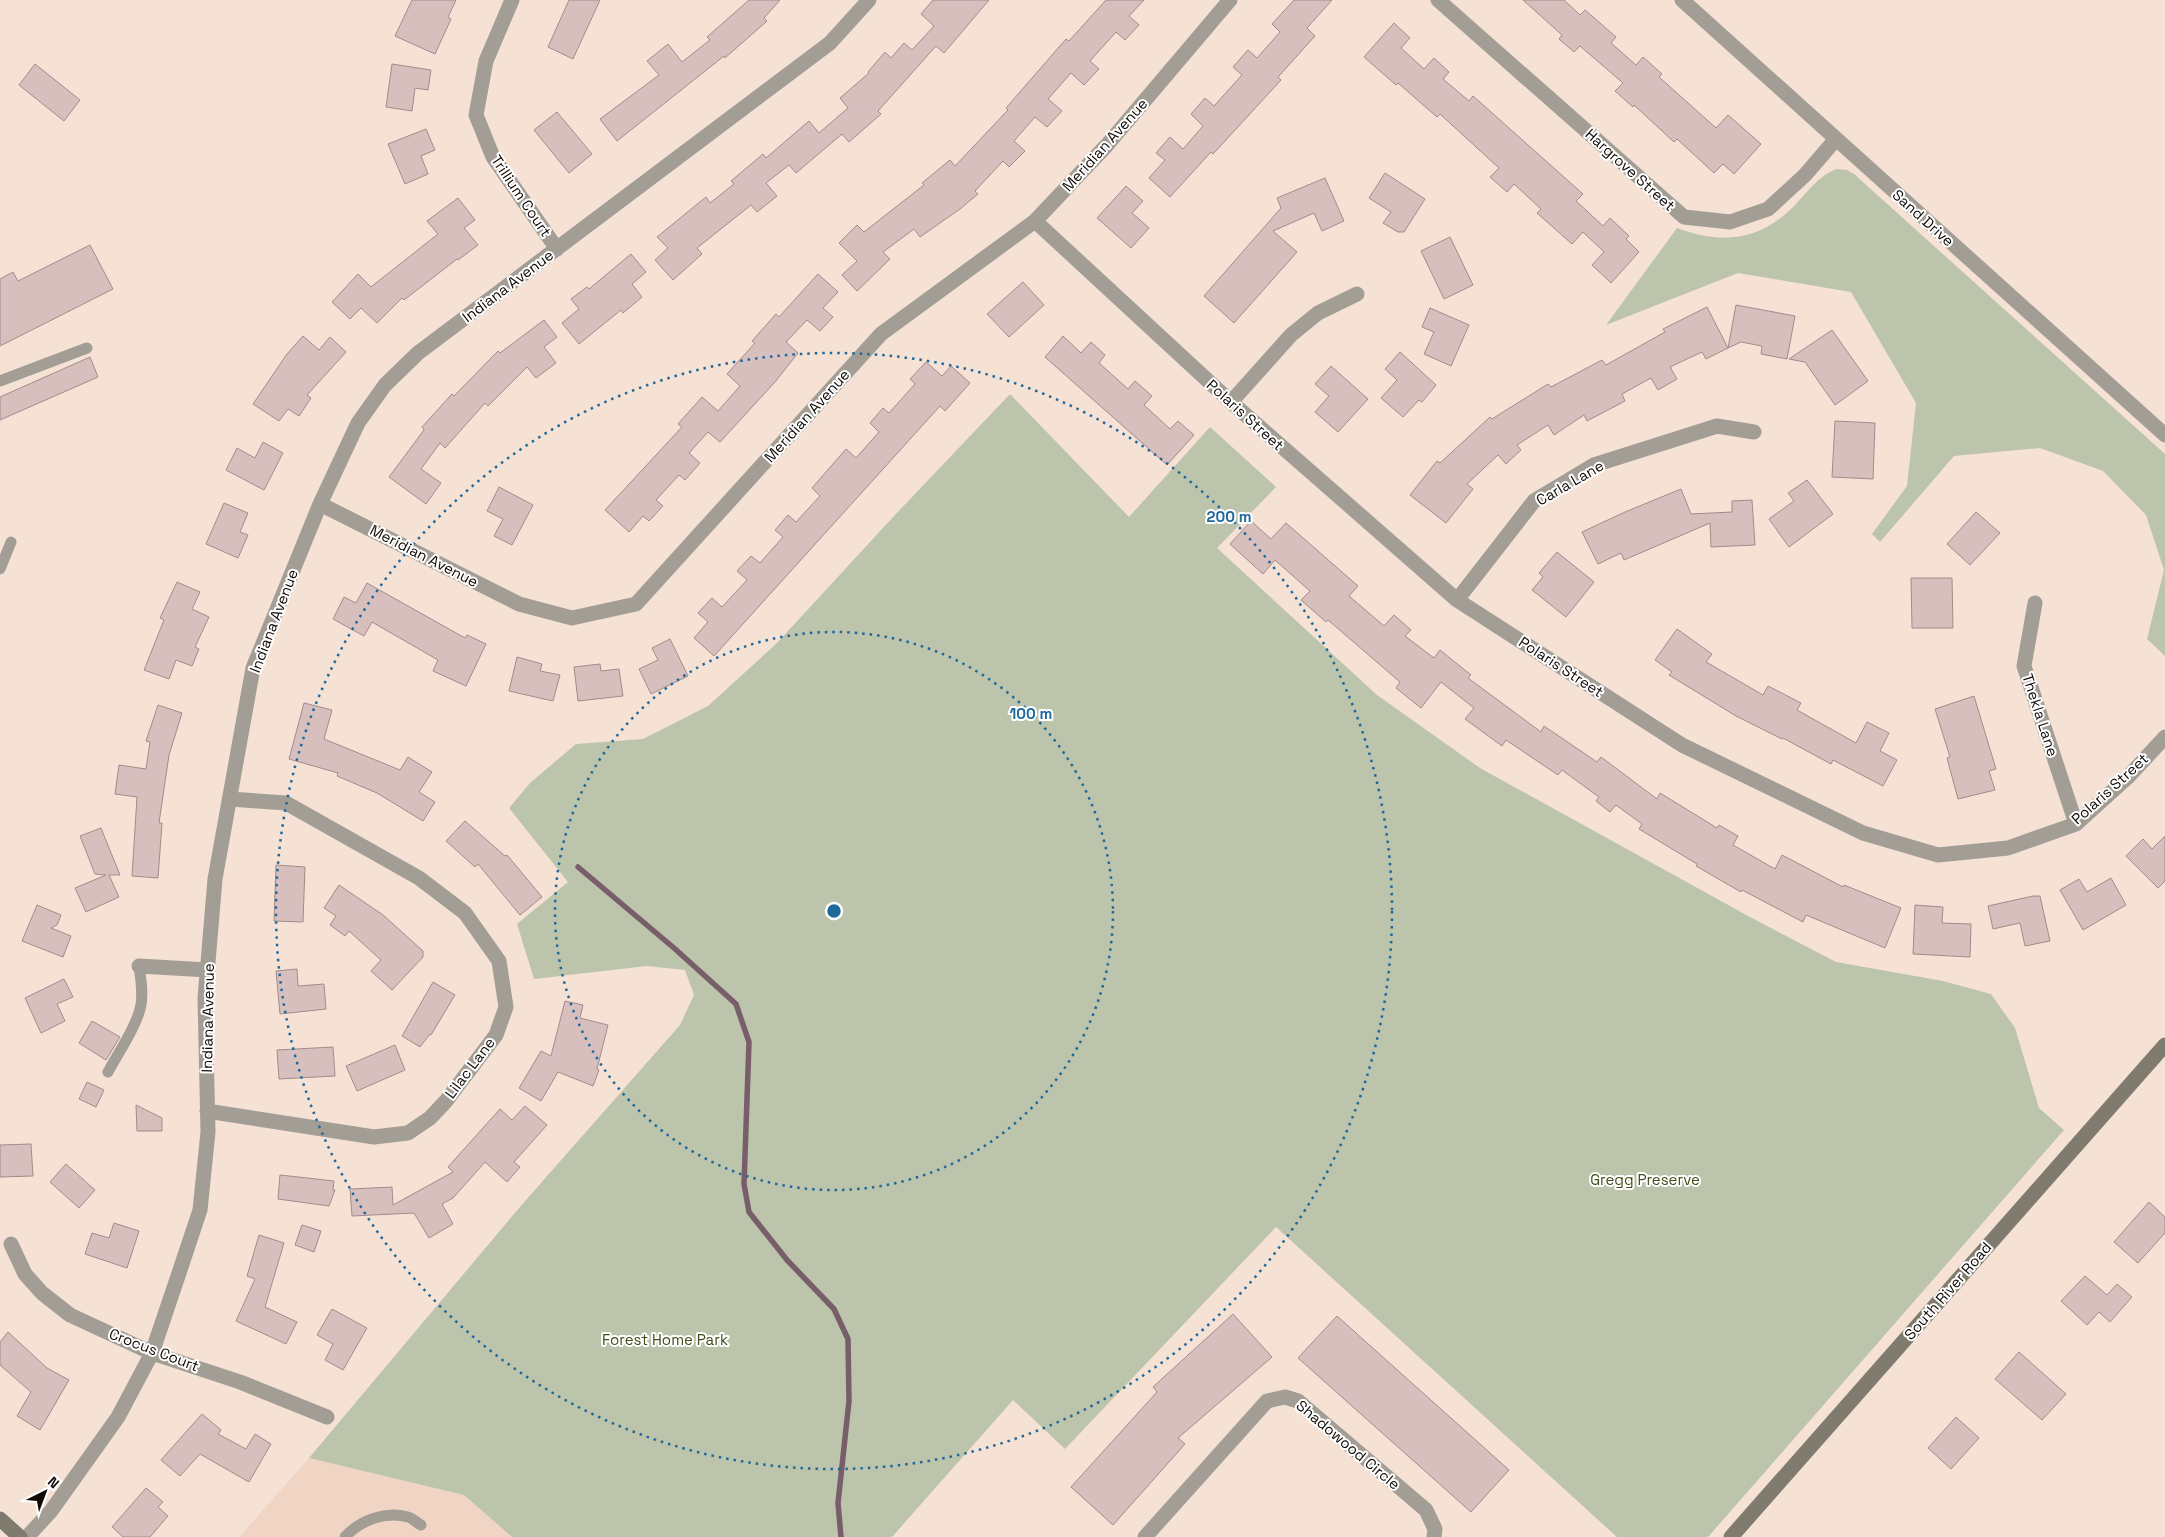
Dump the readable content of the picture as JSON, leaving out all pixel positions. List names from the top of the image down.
{
  "streets": {
    "street": [
      "Meridian Avenue",
      "Hargrove Street",
      "Trillium Court",
      "Sand Drive",
      "Indiana Avenue",
      "Polaris Street",
      "Carla Lane",
      "Thekla Lane",
      "Lilac Lane",
      "South River Road",
      "Crocus Court",
      "Shadowood Circle"
    ]
  },
  "crossings": [
    ["Meridian Avenue", "Indiana Avenue"],
    ["Meridian Avenue", "Polaris Street"],
    ["Hargrove Street", "Sand Drive"],
    ["Trillium Court", "Indiana Avenue"],
    ["Indiana Avenue", "Lilac Lane"],
    ["Indiana Avenue", "Crocus Court"],
    ["Polaris Street", "Carla Lane"],
    ["Polaris Street", "Thekla Lane"]
  ],
  "parks": ["Gregg Preserve", "Forest Home Park"],
  "north": "top right",
  "rings": ["200 m", "100 m"]
}
